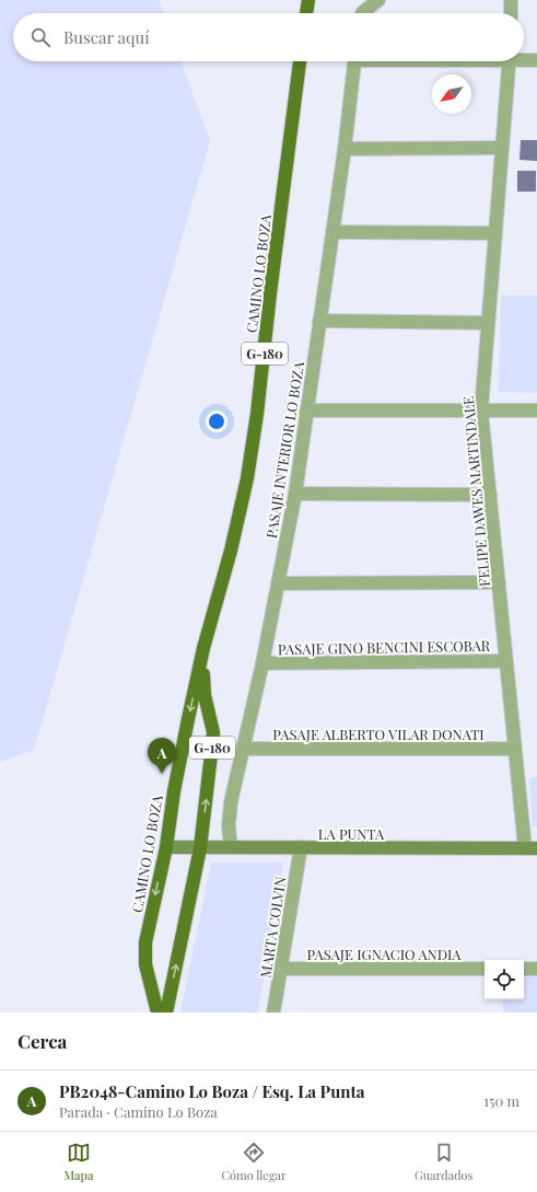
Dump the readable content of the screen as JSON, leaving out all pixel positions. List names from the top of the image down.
{
  "streets": {
    "main road": ["CAMINO LO BOZA", "G-180"],
    "street": [
      "PASAJE INTERIOR LO BOZA",
      "FELIPE DAWES MARTINDALE",
      "PASAJE GINO BENCINI ESCOBAR",
      "PASAJE ALBERTO VILAR DONATI",
      "LA PUNTA",
      "MARTA COLVIN",
      "PASAJE IGNACIO ANDIA"
    ]
  },
  "crossings": [
    ["CAMINO LO BOZA", "LA PUNTA"],
    ["PASAJE INTERIOR LO BOZA", "PASAJE GINO BENCINI ESCOBAR"],
    ["PASAJE INTERIOR LO BOZA", "PASAJE ALBERTO VILAR DONATI"],
    ["PASAJE INTERIOR LO BOZA", "LA PUNTA"],
    ["FELIPE DAWES MARTINDALE", "PASAJE GINO BENCINI ESCOBAR"],
    ["FELIPE DAWES MARTINDALE", "PASAJE ALBERTO VILAR DONATI"],
    ["FELIPE DAWES MARTINDALE", "LA PUNTA"],
    ["LA PUNTA", "MARTA COLVIN"],
    ["MARTA COLVIN", "PASAJE IGNACIO ANDIA"]
  ],
  "north": "bottom left",
  "page": {
    "search": "Buscar aquí",
    "pins": "A",
    "heading": "Cerca",
    "list": [
      {
        "mark": "A",
        "name": "PB2048-Camino Lo Boza / Esq. La Punta",
        "note": "Parada · Camino Lo Boza",
        "value": "150 m"
      }
    ],
    "nav": ["Mapa", "Cómo llegar", "Guardados"]
  }
}
